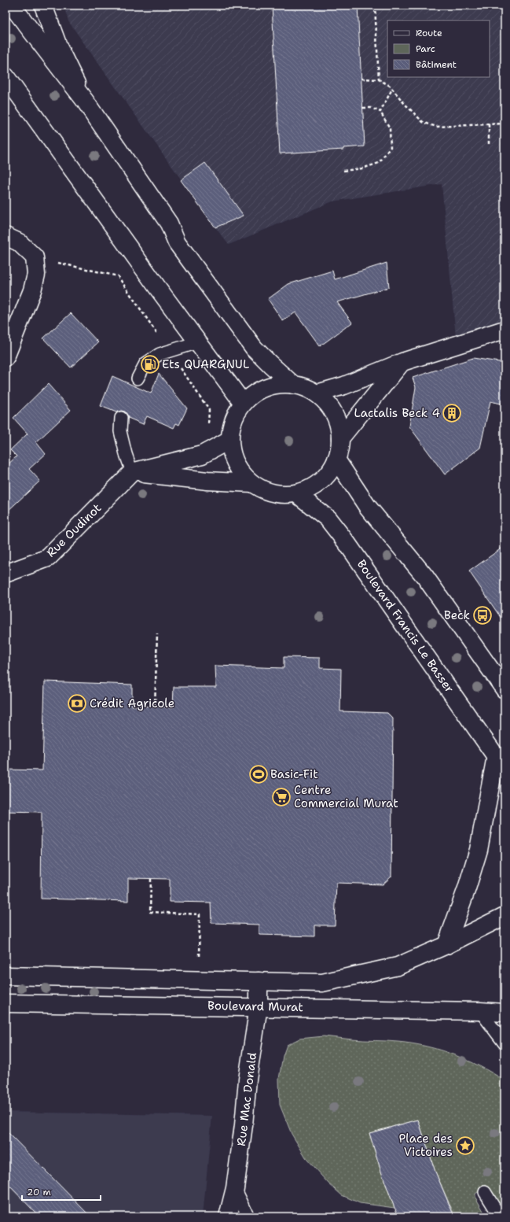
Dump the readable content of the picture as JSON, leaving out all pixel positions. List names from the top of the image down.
{
  "streets": {
    "street": [
      "Rue Oudinot",
      "Boulevard Francis Le Basser",
      "Boulevard Murat",
      "Rue Mac Donald"
    ]
  },
  "crossings": [
    ["Boulevard Murat", "Rue Mac Donald"]
  ],
  "places": {
    "fuel station": ["Ets QUARGNUL"],
    "building": ["Lactalis Beck 4"],
    "bus stop": ["Beck"],
    "bank": ["Crédit Agricole"],
    "sports": ["Basic-Fit"],
    "supermarket": ["Centre Commercial Murat"],
    "place": ["Place des Victoires"]
  },
  "legend": ["Route", "Parc", "Bâtiment"],
  "scale_bar": "20 m"
}
